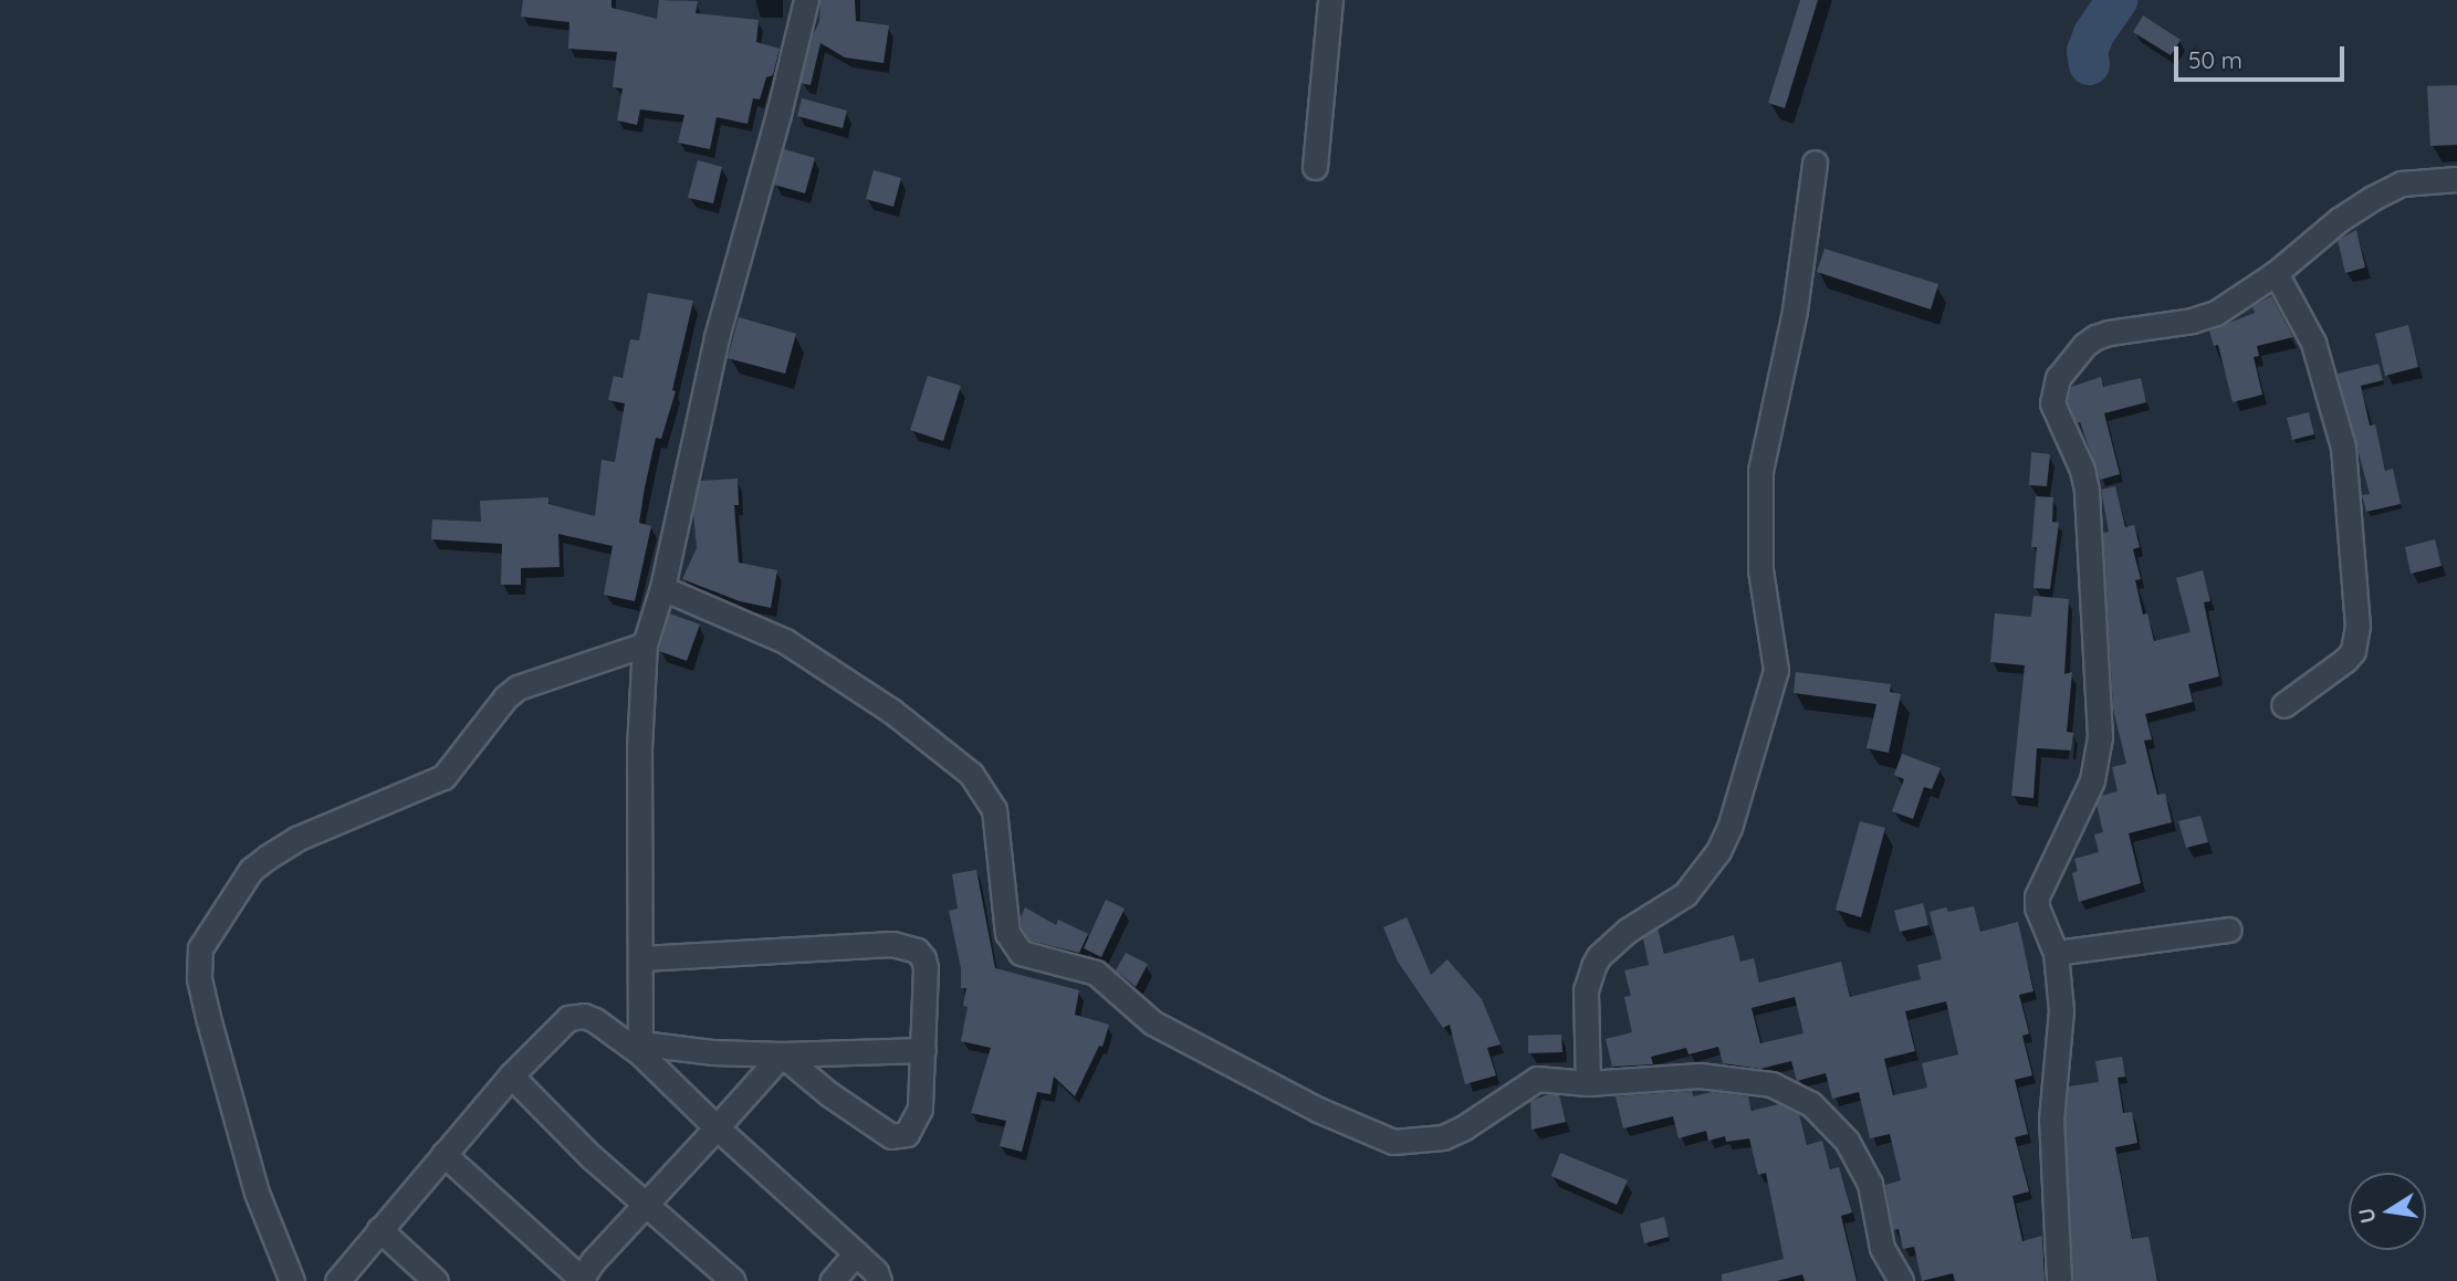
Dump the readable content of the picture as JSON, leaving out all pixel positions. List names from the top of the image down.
{
  "scale_bar": "50 m",
  "north": "left"
}
